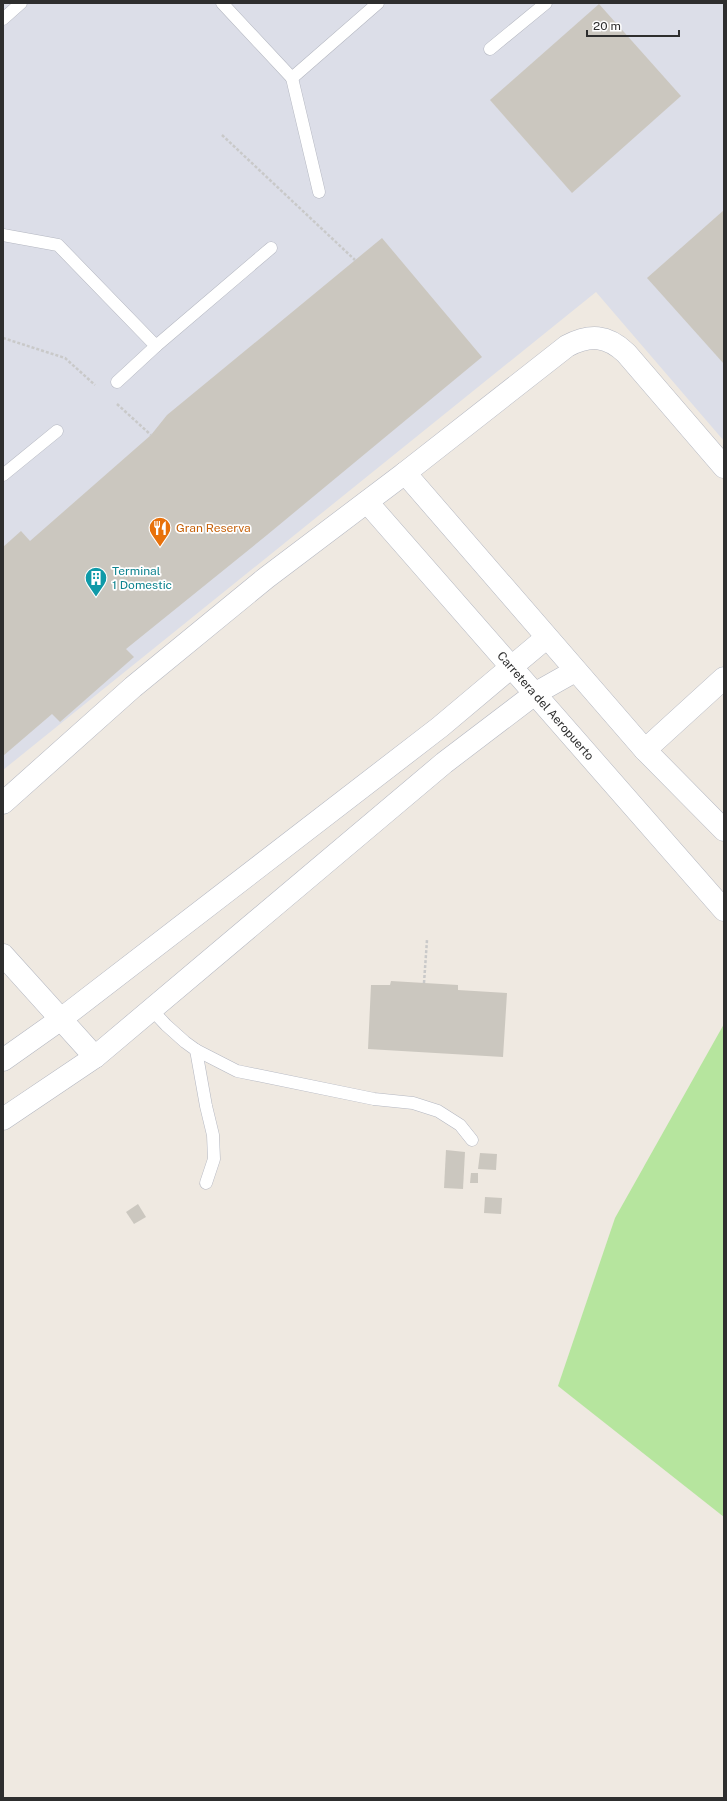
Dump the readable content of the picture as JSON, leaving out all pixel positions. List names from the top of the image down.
{
  "streets": {
    "street": ["Carretera del Aeropuerto"]
  },
  "places": {
    "restaurant": ["Gran Reserva"],
    "building": ["Terminal 1 Domestic"]
  },
  "scale_bar": "20 m"
}
